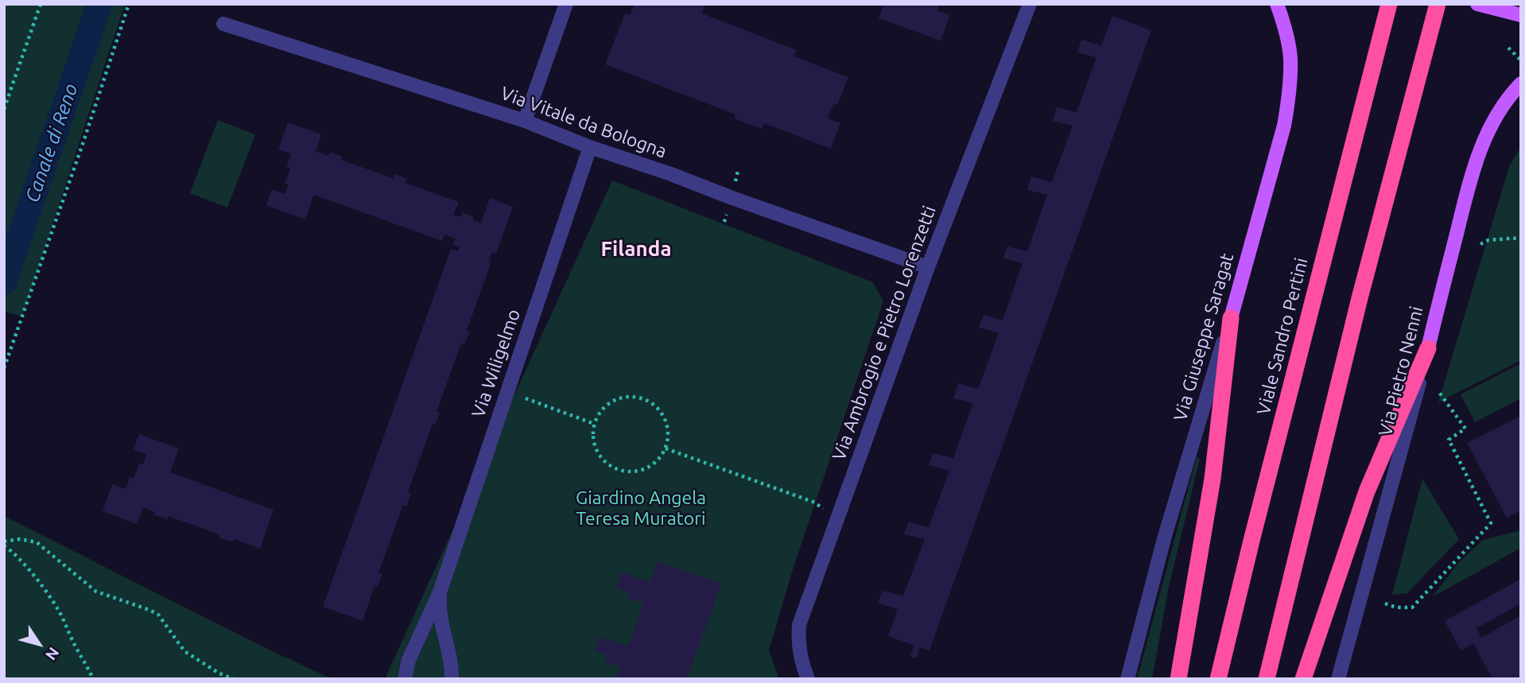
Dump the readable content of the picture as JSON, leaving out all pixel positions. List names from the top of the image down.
{
  "streets": {
    "highway": ["Viale Sandro Pertini"],
    "main road": ["Via Giuseppe Saragat", "Via Pietro Nenni"],
    "street": ["Via Vitale da Bologna", "Via Ambrogio e Pietro Lorenzetti", "Via Wiligelmo"]
  },
  "crossings": [
    ["Via Vitale da Bologna", "Via Ambrogio e Pietro Lorenzetti"],
    ["Via Vitale da Bologna", "Via Wiligelmo"]
  ],
  "districts": ["Filanda"],
  "water": ["Canale di Reno"],
  "parks": ["Giardino Angela Teresa Muratori"],
  "north": "bottom right"
}
